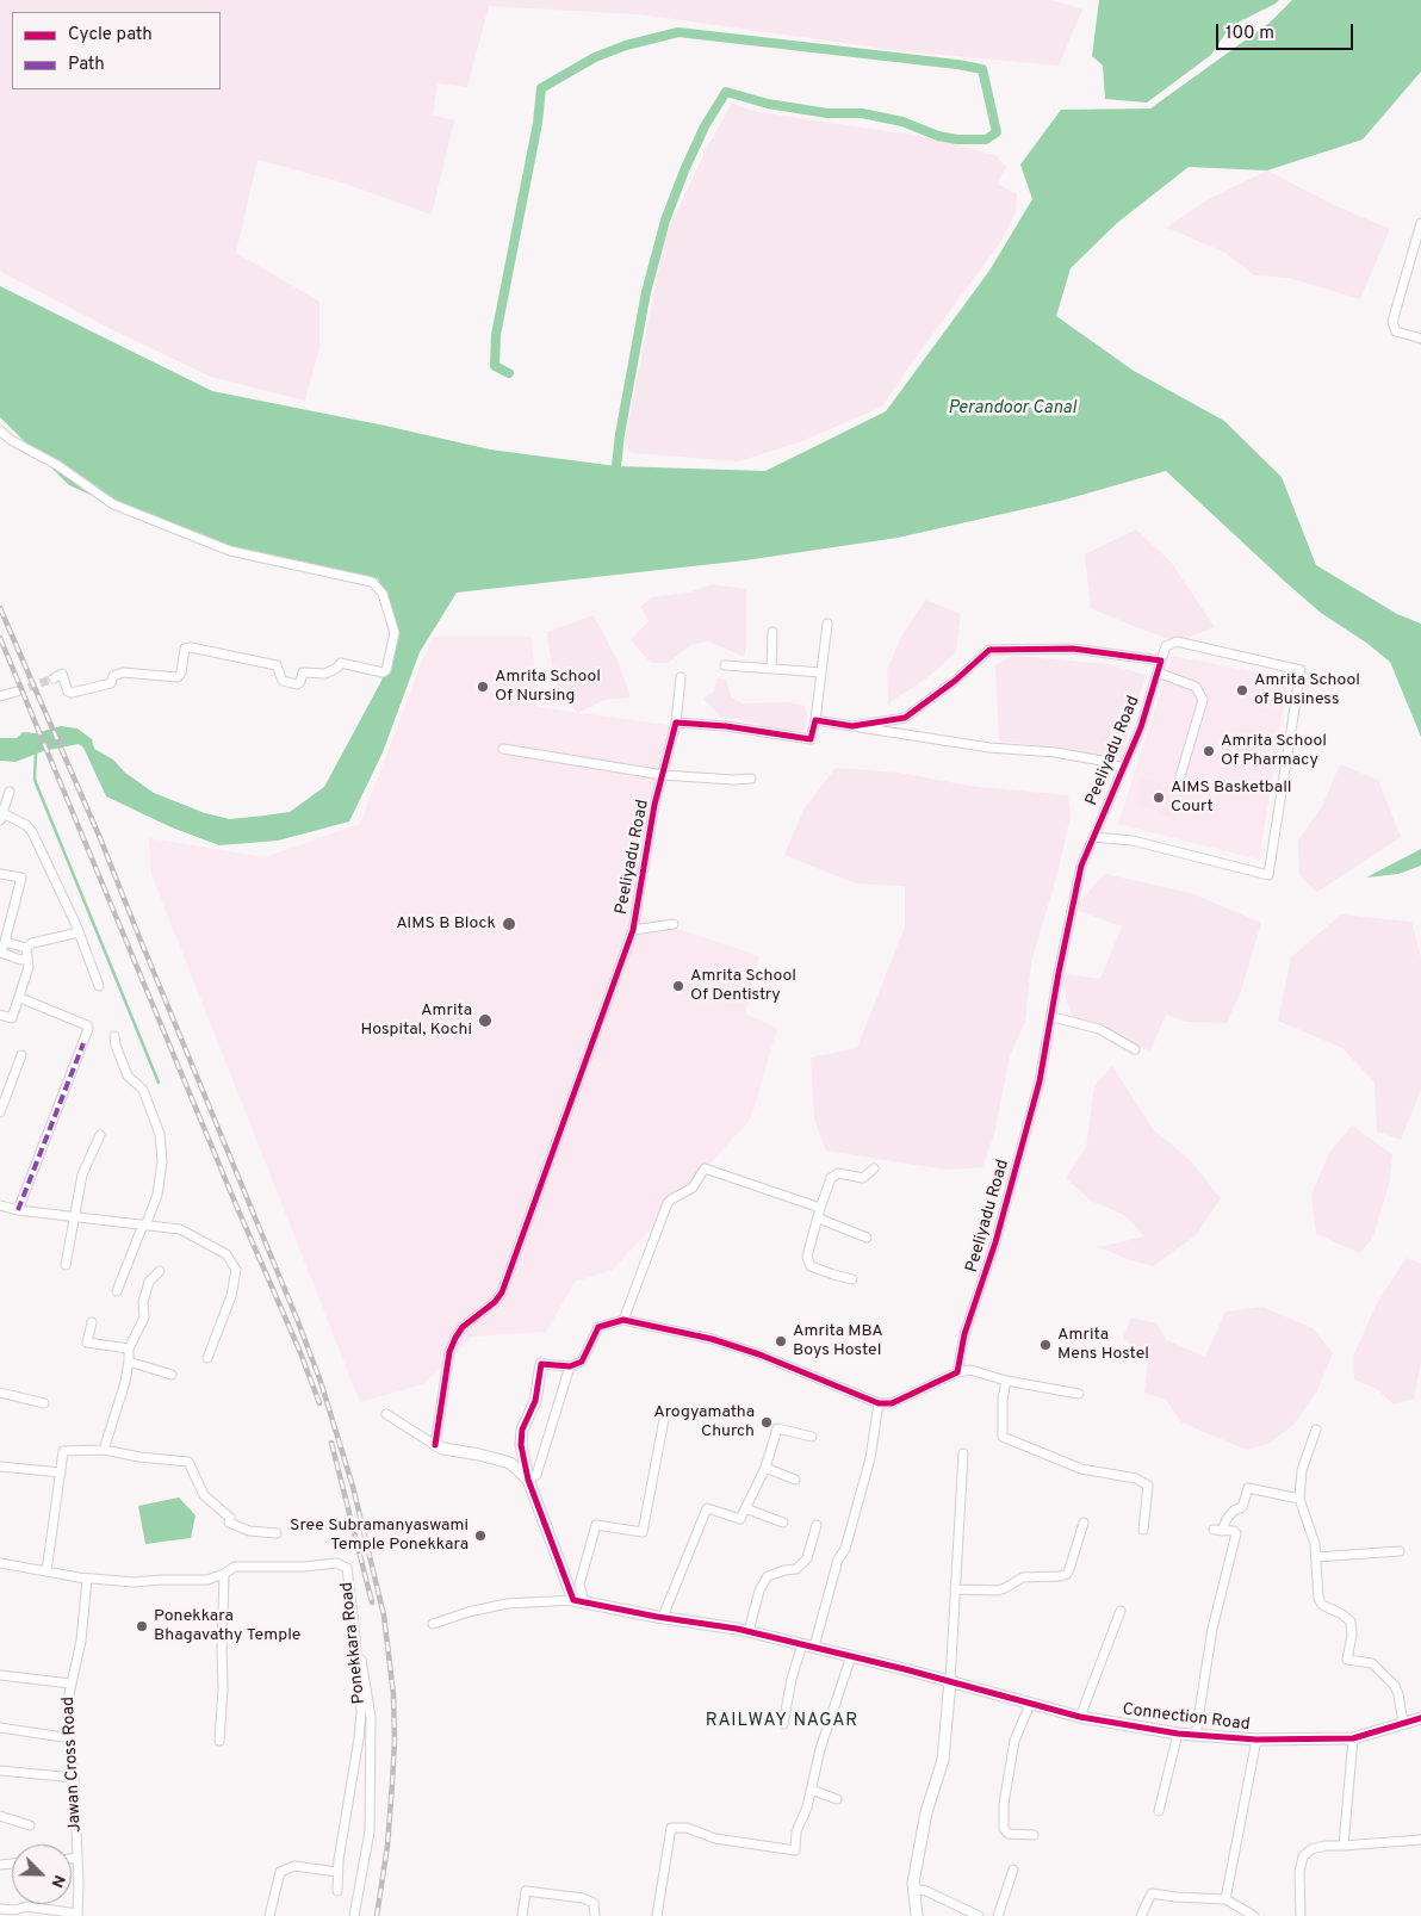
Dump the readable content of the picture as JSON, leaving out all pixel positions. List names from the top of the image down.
{
  "streets": {
    "street": [
      "Peeliyadu Road",
      "Ponekkara Road",
      "Connection Road",
      "Jawan Cross Road"
    ]
  },
  "crossings": [
    ["Ponekkara Road", "Jawan Cross Road"]
  ],
  "districts": ["RAILWAY NAGAR"],
  "water": ["Perandoor Canal"],
  "places": [
    "Amrita School Of Nursing",
    "Amrita School of Business",
    "Amrita School Of Pharmacy",
    "AIMS Basketball Court",
    "AIMS B Block",
    "Amrita School Of Dentistry",
    "Amrita Hospital, Kochi",
    "Amrita MBA Boys Hostel",
    "Amrita Mens Hostel",
    "Arogyamatha Church",
    "Sree Subramanyaswami Temple Ponekkara",
    "Ponekkara Bhagavathy Temple"
  ],
  "legend": ["Cycle path", "Path"],
  "scale_bar": "100 m",
  "north": "bottom right"
}
